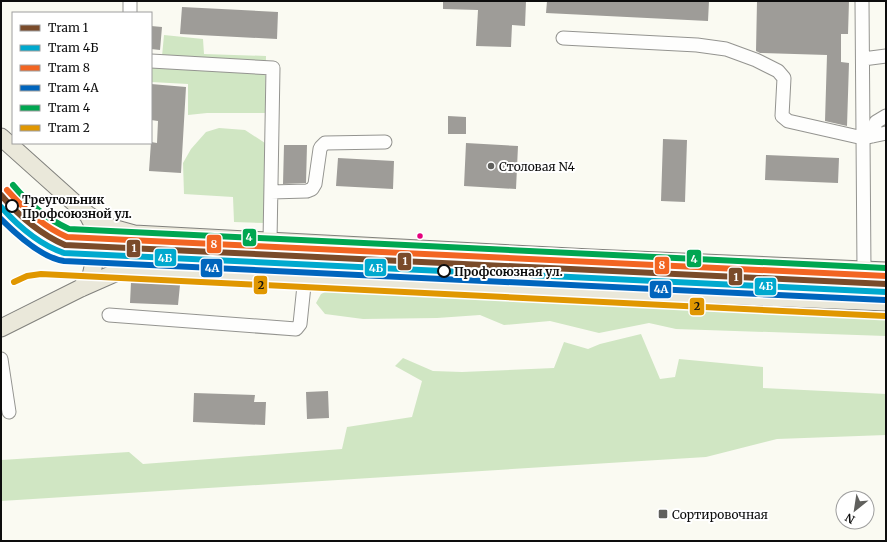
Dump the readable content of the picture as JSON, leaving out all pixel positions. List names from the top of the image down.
{
  "places": {
    "other": ["Столовая N4", "Треугольник Профсоюзной ул.", "Профсоюзная ул."],
    "transit": ["Сортировочная"]
  },
  "lines": [
    "tram line 4",
    "tram line 8",
    "tram line 1",
    "tram line 4Б",
    "tram line 4А",
    "tram line 2"
  ],
  "legend": [
    "Tram 1",
    "Tram 4Б",
    "Tram 8",
    "Tram 4А",
    "Tram 4",
    "Tram 2"
  ],
  "north": "bottom left"
}
